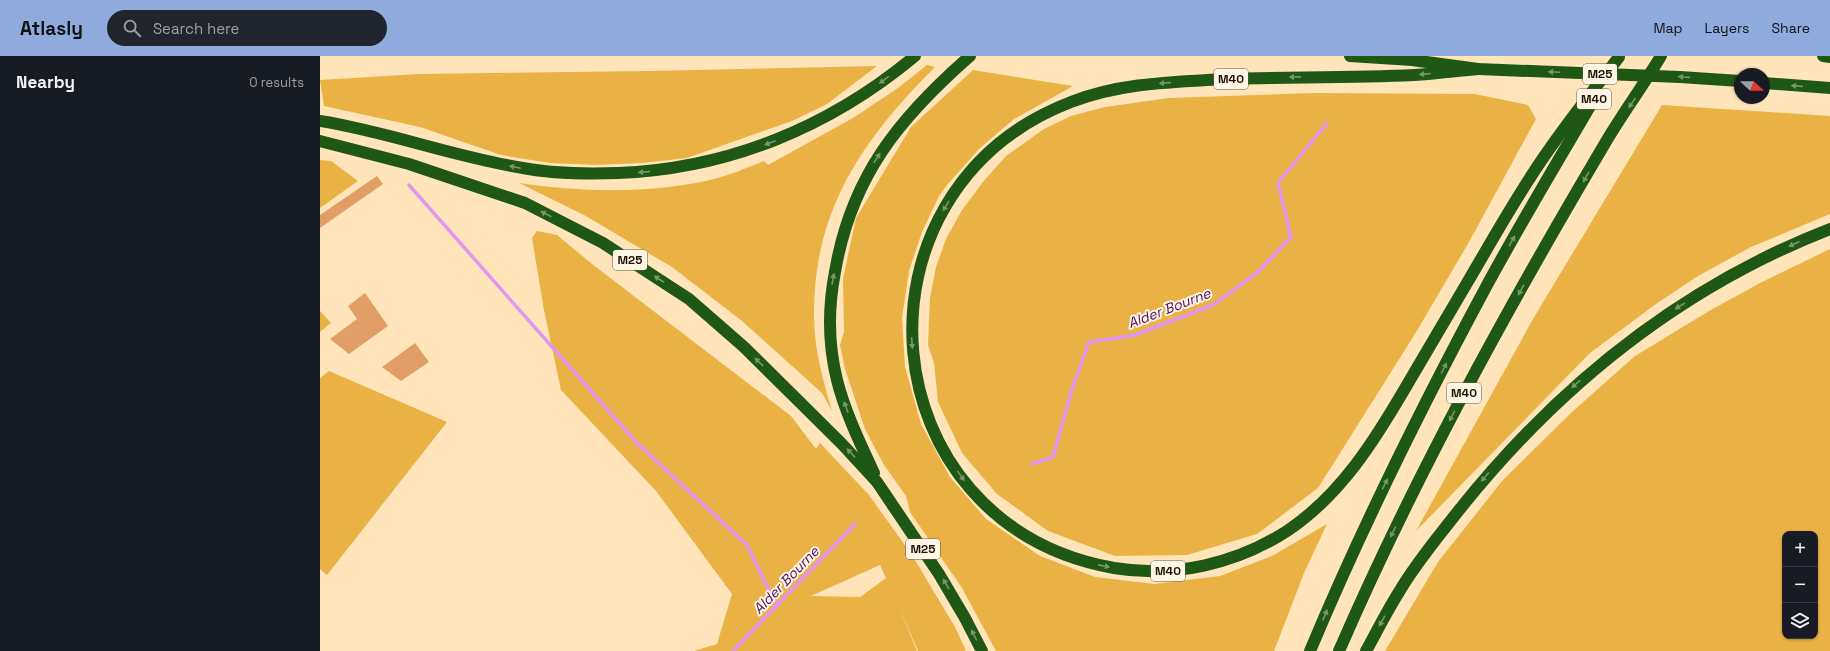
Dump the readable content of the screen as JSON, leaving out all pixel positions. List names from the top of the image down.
{
  "streets": {
    "highway": ["M25", "M40"]
  },
  "crossings": [
    ["M25", "M40"]
  ],
  "water": ["Alder Bourne"],
  "north": "right",
  "page": {
    "header": "Atlasly",
    "search": "Search here",
    "nav": ["Map", "Layers", "Share"],
    "heading": ["Nearby", "0 results"],
    "map_buttons": ["+", "−"]
  }
}
